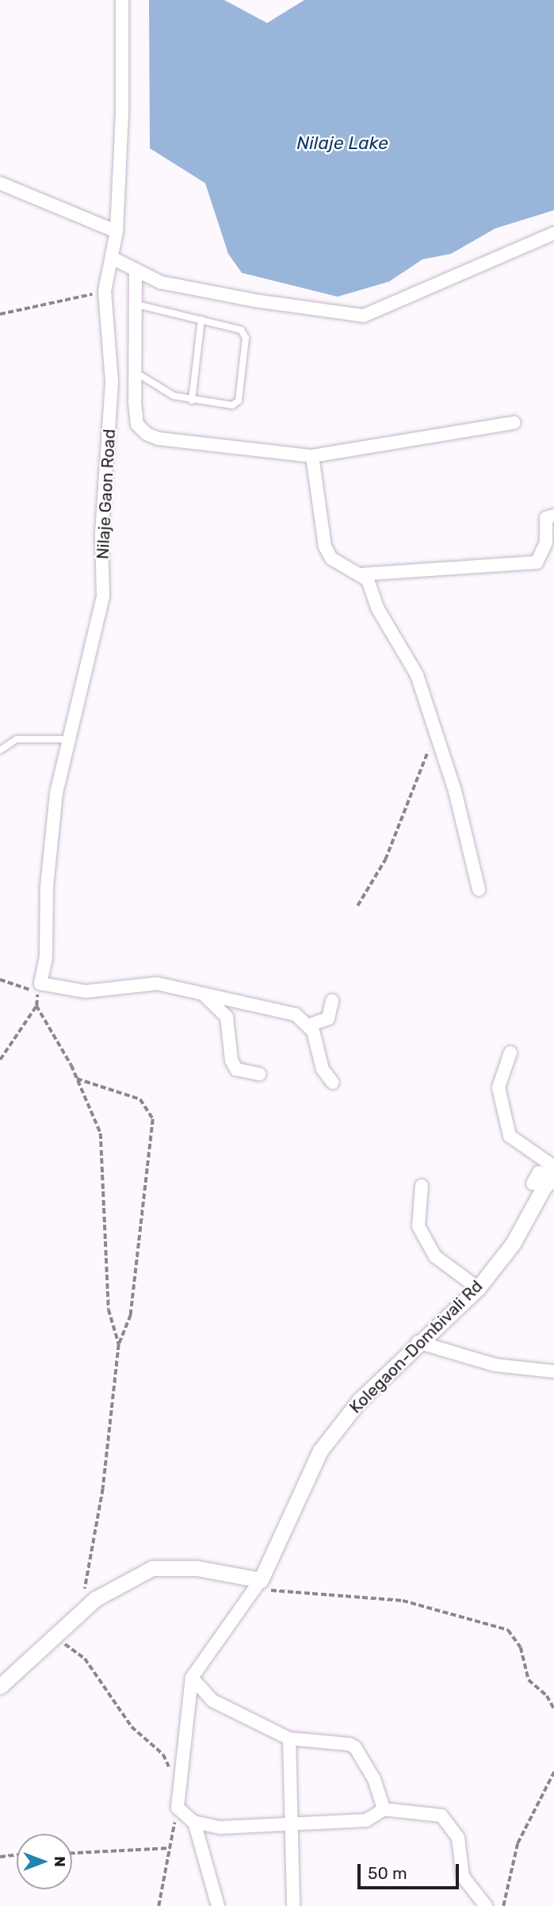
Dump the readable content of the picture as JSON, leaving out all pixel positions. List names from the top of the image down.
{
  "streets": {
    "street": ["Nilaje Gaon Road", "Kolegaon-Dombivali Rd"]
  },
  "water": ["Nilaje Lake"],
  "scale_bar": "50 m",
  "north": "right"
}
